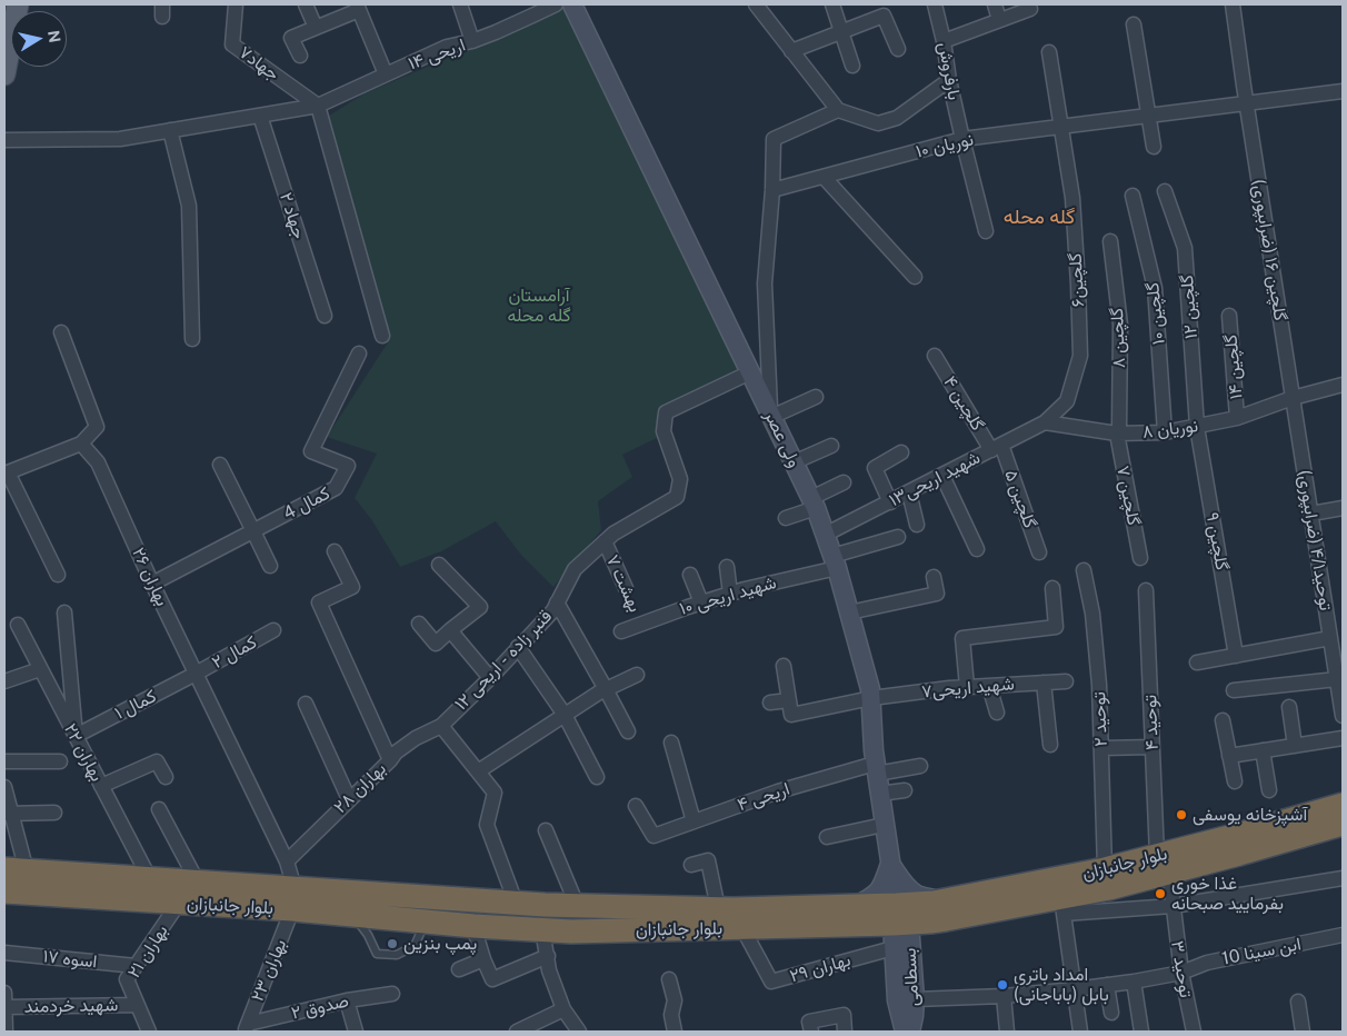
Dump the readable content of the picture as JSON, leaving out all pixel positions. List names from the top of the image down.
{
  "streets": {
    "highway": ["بلوار جانبازان"],
    "main road": ["ولی عصر", "بسطامی"],
    "street": [
      "اریحی ۱۴",
      "جهاد۷",
      "بارفروش",
      "نوریان ۱۰",
      "جهاد ۲",
      "گلچین ۱۶ (ضرابپوری)",
      "گلچین۶",
      "گلچین ۱۲",
      "گلچین ۱۰",
      "گلچین ۸",
      "گلچین ۱۴",
      "گلچین ۴",
      "نوریان ۸",
      "شهید اریحی۱۳",
      "گلچین ۷",
      "گلچین ۵",
      "کمال 4",
      "توحید۴/۱ (ضرابپوری)",
      "گلچین ۹",
      "بهاران ۲۶",
      "بهشت ۷",
      "شهید اریحی ۱۰",
      "کمال ۲",
      "قنبر زاده - اریحی ۱۲",
      "شهید اریحی۷",
      "کمال ۱",
      "توحید ۲",
      "توحید ۴",
      "بهاران ۲۲",
      "بهاران ۲۸",
      "اریحی ۴",
      "بهاران ۲۱",
      "ابن سینا 10",
      "اسوه ۱۷",
      "بهاران ۲۹",
      "توحید ۳",
      "بهاران ۲۳",
      "شهید خردمند",
      "صدوق ۲"
    ]
  },
  "crossings": [
    ["اریحی ۱۴", "جهاد۷"],
    ["اریحی ۱۴", "جهاد ۲"],
    ["بارفروش", "نوریان ۱۰"],
    ["نوریان ۱۰", "گلچین ۱۶ (ضرابپوری)"],
    ["نوریان ۱۰", "گلچین۶"],
    ["گلچین ۱۶ (ضرابپوری)", "نوریان ۸"],
    ["گلچین ۱۶ (ضرابپوری)", "توحید۴/۱ (ضرابپوری)"],
    ["گلچین۶", "نوریان ۸"],
    ["گلچین۶", "شهید اریحی۱۳"],
    ["گلچین ۱۲", "نوریان ۸"],
    ["گلچین ۱۲", "گلچین ۹"],
    ["گلچین ۱۰", "نوریان ۸"],
    ["گلچین ۸", "نوریان ۸"],
    ["گلچین ۸", "گلچین ۷"],
    ["گلچین ۱۴", "نوریان ۸"],
    ["گلچین ۴", "شهید اریحی۱۳"],
    ["گلچین ۴", "گلچین ۵"],
    ["نوریان ۸", "شهید اریحی۱۳"],
    ["نوریان ۸", "گلچین ۷"],
    ["نوریان ۸", "توحید۴/۱ (ضرابپوری)"],
    ["نوریان ۸", "گلچین ۹"],
    ["ولی عصر", "شهید اریحی۱۳"],
    ["ولی عصر", "شهید اریحی ۱۰"],
    ["ولی عصر", "قنبر زاده - اریحی ۱۲"],
    ["ولی عصر", "شهید اریحی۷"],
    ["ولی عصر", "اریحی ۴"],
    ["ولی عصر", "بلوار جانبازان"],
    ["ولی عصر", "بسطامی"],
    ["شهید اریحی۱۳", "گلچین ۵"],
    ["کمال 4", "بهاران ۲۶"],
    ["بهاران ۲۶", "کمال ۲"],
    ["بهاران ۲۶", "کمال ۱"],
    ["بهاران ۲۶", "بهاران ۲۸"],
    ["بهاران ۲۶", "بلوار جانبازان"],
    ["بهاران ۲۶", "بهاران ۲۳"],
    ["بهشت ۷", "شهید اریحی ۱۰"],
    ["بهشت ۷", "قنبر زاده - اریحی ۱۲"],
    ["کمال ۲", "کمال ۱"],
    ["قنبر زاده - اریحی ۱۲", "بهاران ۲۸"],
    ["کمال ۱", "بهاران ۲۲"],
    ["توحید ۲", "بلوار جانبازان"],
    ["توحید ۴", "بلوار جانبازان"],
    ["توحید ۴", "توحید ۳"],
    ["بهاران ۲۲", "بلوار جانبازان"],
    ["بلوار جانبازان", "بهاران ۲۱"],
    ["بلوار جانبازان", "بهاران ۲۹"],
    ["بلوار جانبازان", "توحید ۳"],
    ["بلوار جانبازان", "بهاران ۲۳"],
    ["بلوار جانبازان", "بسطامی"],
    ["بهاران ۲۱", "اسوه ۱۷"],
    ["بهاران ۲۱", "شهید خردمند"],
    ["ابن سینا 10", "توحید ۳"],
    ["ابن سینا 10", "بسطامی"],
    ["بهاران ۲۹", "بسطامی"],
    ["بهاران ۲۳", "صدوق ۲"]
  ],
  "districts": ["گله محله"],
  "parks": ["آرامستان گله محله"],
  "places": [
    "آشپزخانه یوسفی",
    "غذا خوری بفرمایید صبحانه",
    "پمپ بنزین",
    "امداد باتری بابل (باباجانی)"
  ],
  "north": "right"
}
